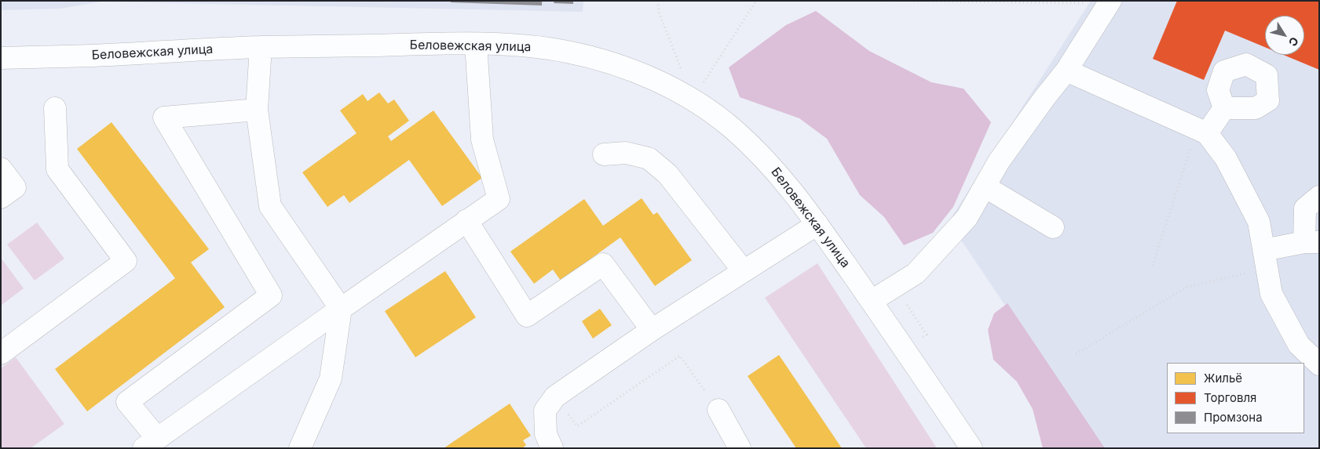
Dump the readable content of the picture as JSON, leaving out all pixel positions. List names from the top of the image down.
{
  "streets": {
    "street": ["Беловежская улица"]
  },
  "legend": ["Жильё", "Торговля", "Промзона"],
  "north": "bottom right"
}
